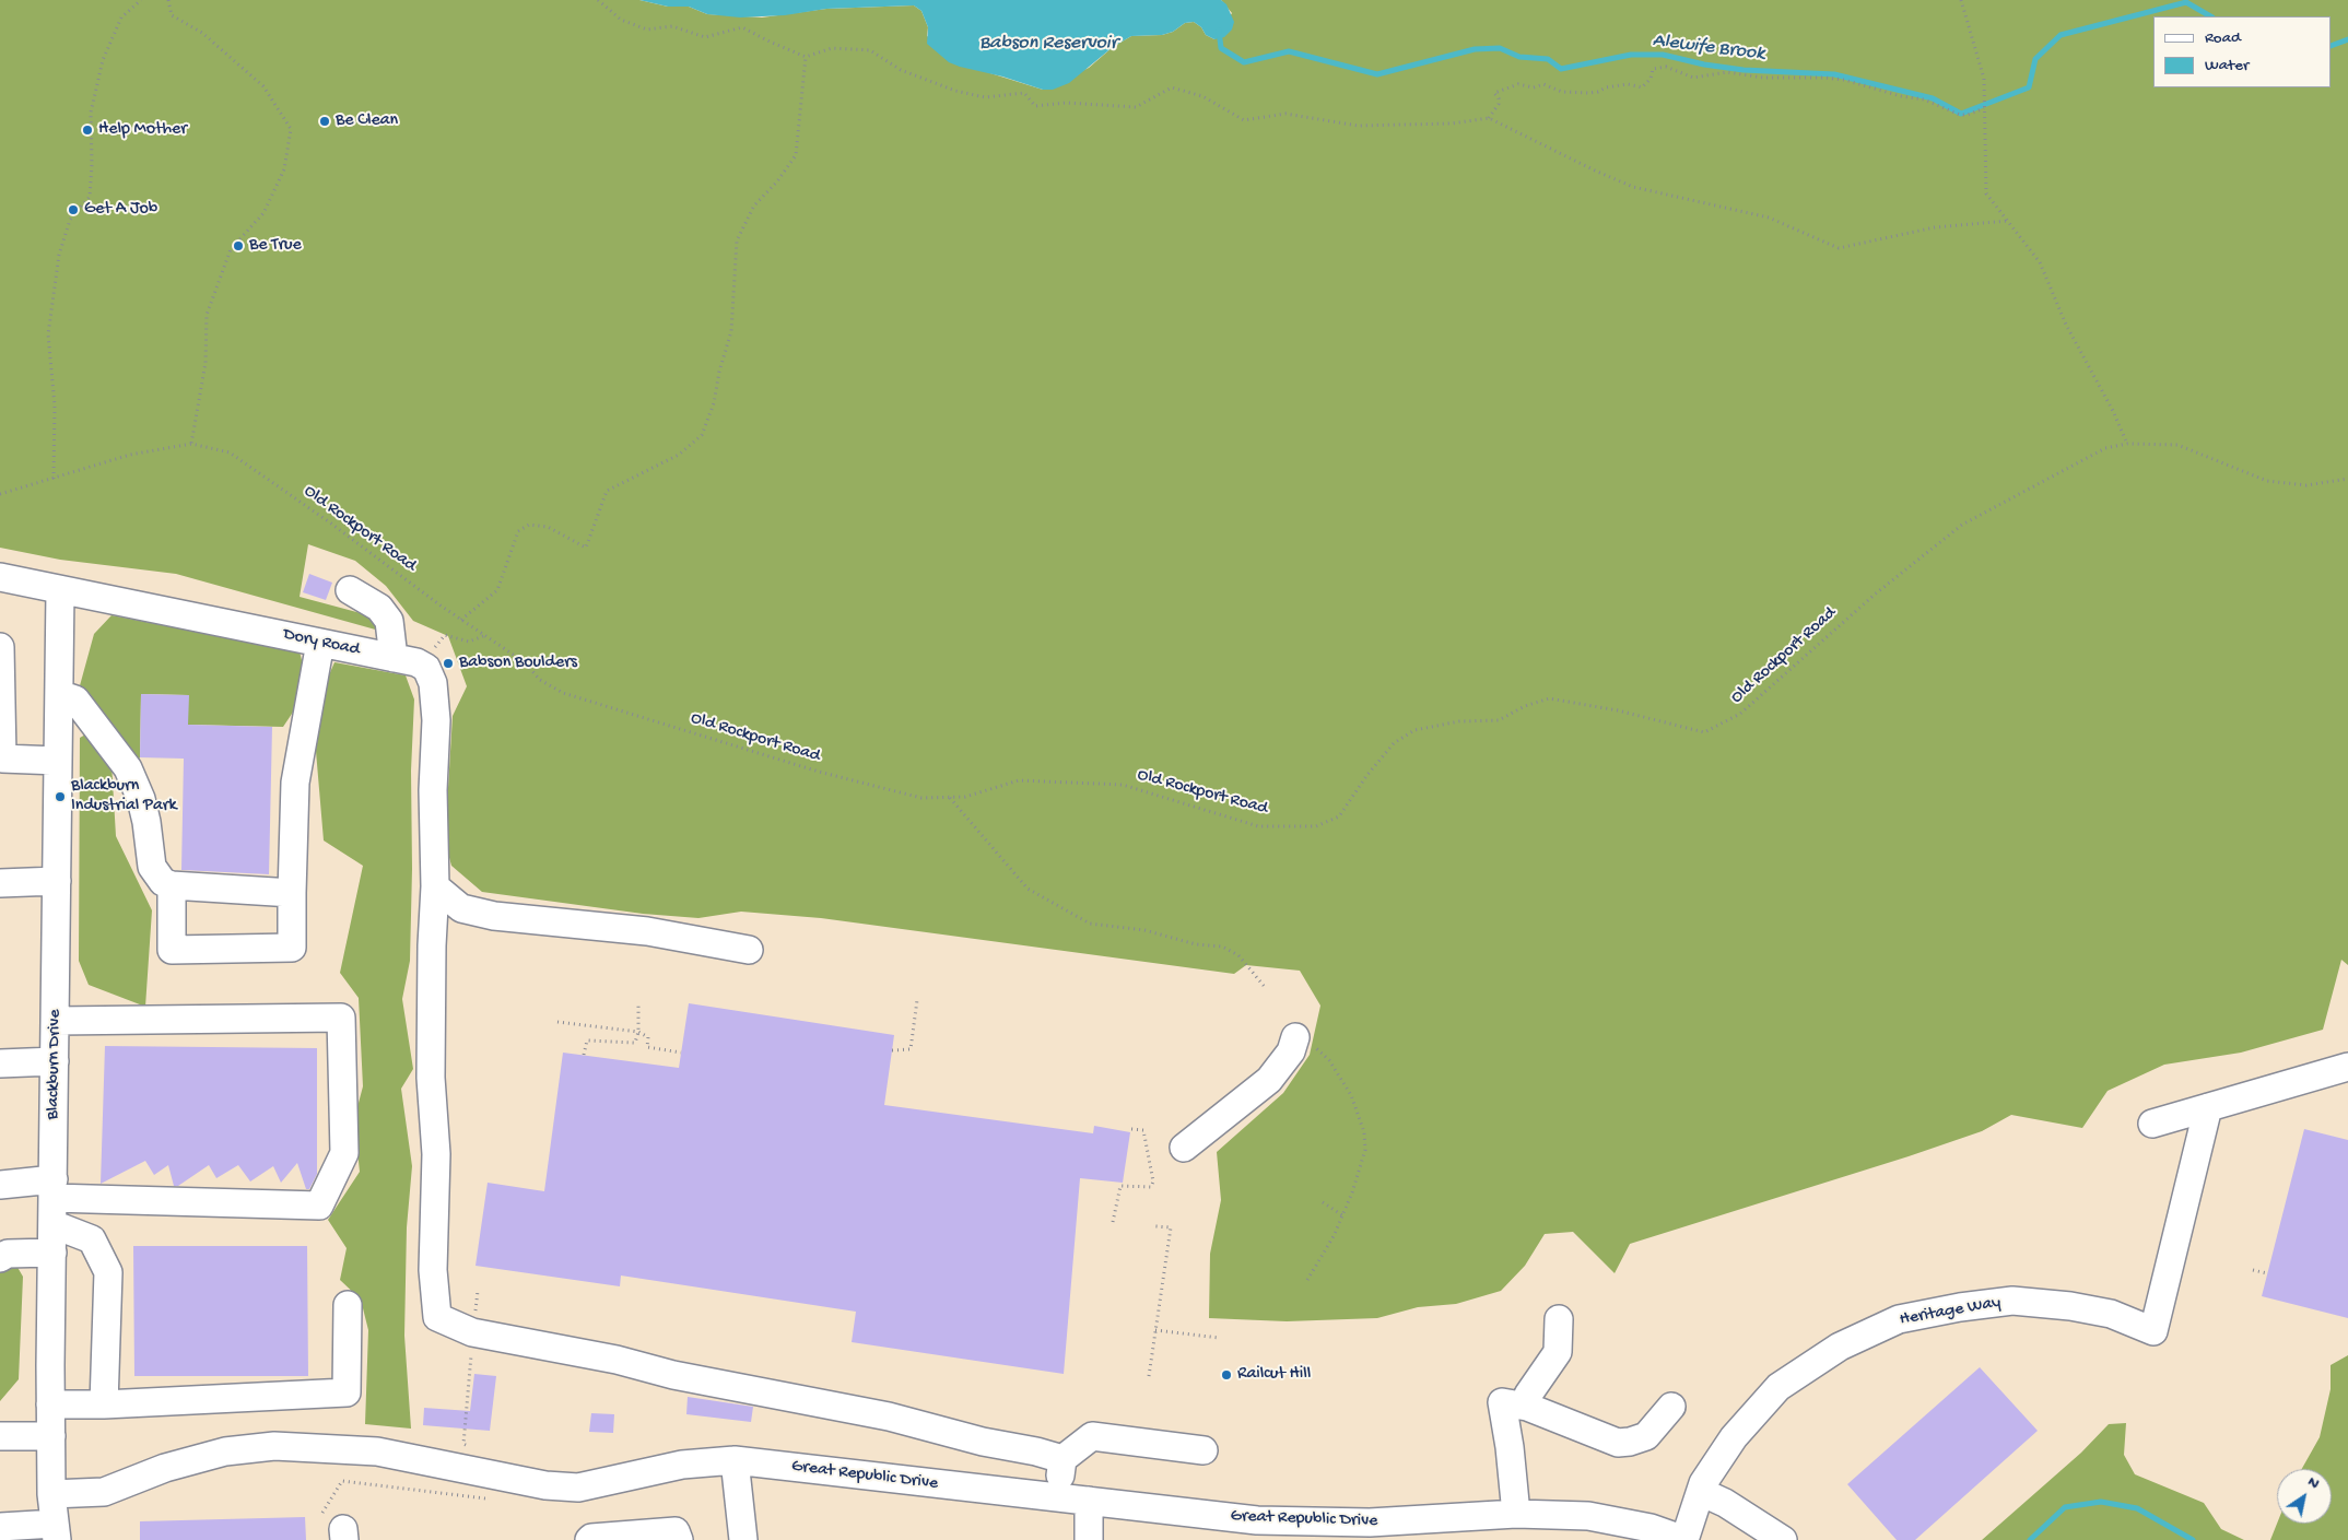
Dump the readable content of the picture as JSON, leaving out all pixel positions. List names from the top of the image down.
{
  "streets": {
    "street": [
      "Dory Road",
      "Blackburn Drive",
      "Heritage Way",
      "Great Republic Drive"
    ],
    "path": ["Old Rockport Road"]
  },
  "crossings": [
    ["Dory Road", "Blackburn Drive"],
    ["Blackburn Drive", "Great Republic Drive"],
    ["Heritage Way", "Great Republic Drive"]
  ],
  "water": ["Babson Reservoir", "Alewife Brook"],
  "places": [
    "Be Clean",
    "Help Mother",
    "Get A Job",
    "Be True",
    "Babson Boulders",
    "Blackburn Industrial Park",
    "Railcut Hill"
  ],
  "legend": ["Road", "Water"],
  "north": "top right"
}
